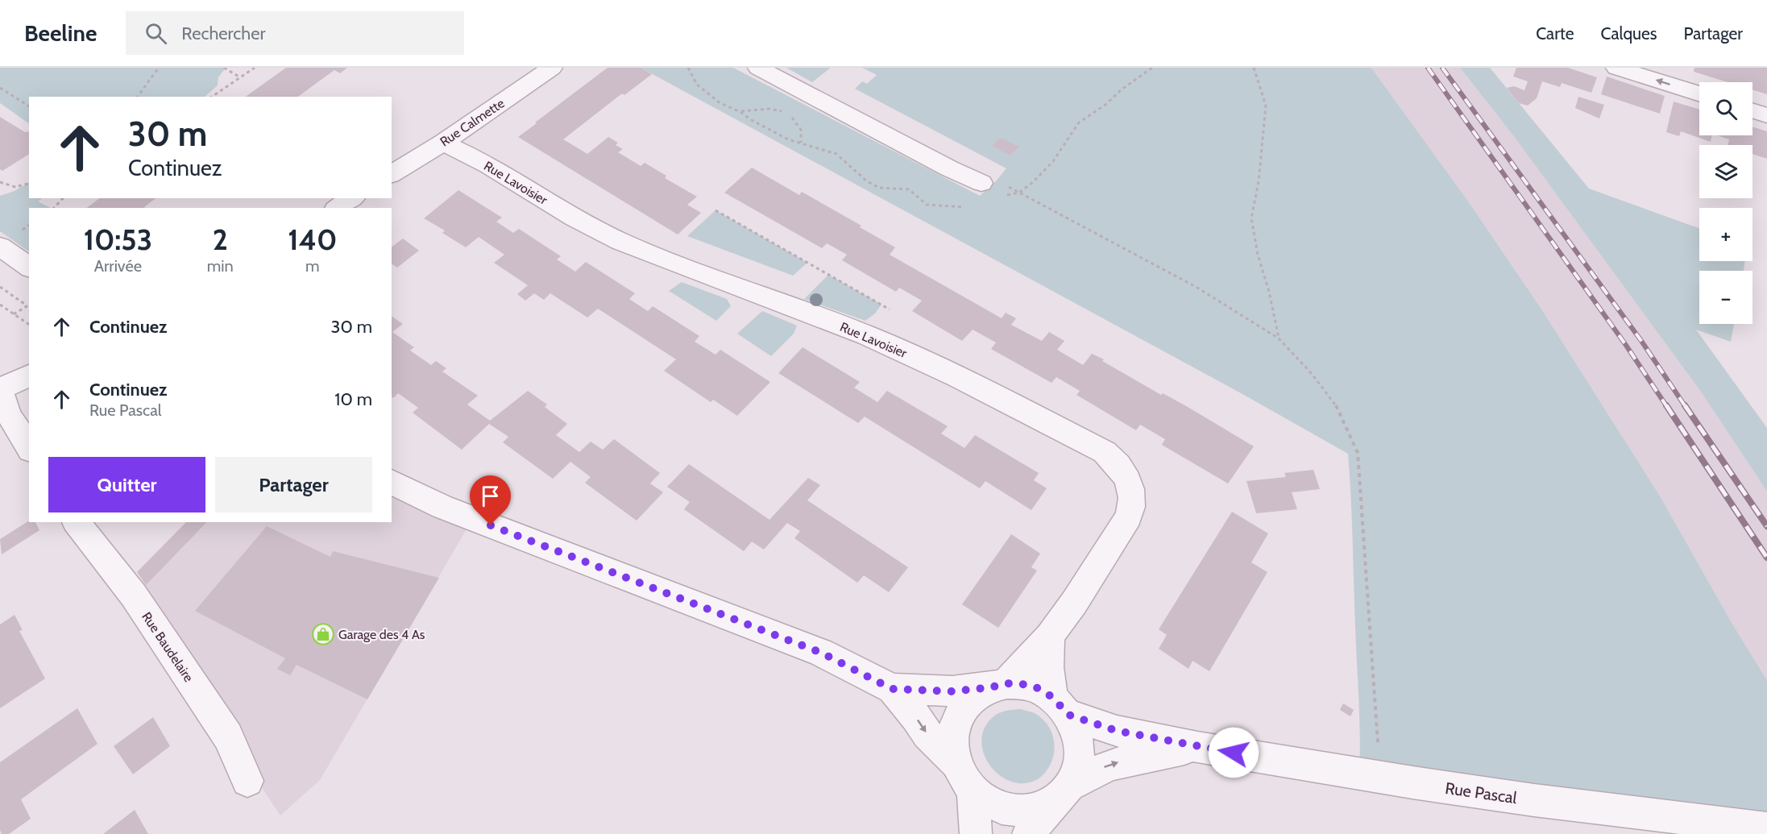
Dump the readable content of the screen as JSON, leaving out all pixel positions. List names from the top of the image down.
{
  "streets": {
    "street": [
      "Rue Calmette",
      "Rue Lavoisier",
      "Rue Baudelaire",
      "Rue Pascal"
    ]
  },
  "crossings": [
    ["Rue Calmette", "Rue Lavoisier"],
    ["Rue Lavoisier", "Rue Pascal"]
  ],
  "places": {
    "shop": ["Garage des 4 As"]
  },
  "page": {
    "header": "Beeline",
    "search": "Rechercher",
    "nav": ["Carte", "Calques", "Partager"],
    "map_buttons": ["+", "−"],
    "turn": ["30 m", "Continuez"],
    "eta": [
      "10:53",
      "Arrivée",
      "2",
      "min",
      "140",
      "m"
    ],
    "list": [
      {
        "name": "Continuez",
        "value": "30 m"
      },
      {
        "name": "Continuez",
        "note": "Rue Pascal",
        "value": "10 m"
      }
    ],
    "buttons": ["Quitter", "Partager"]
  }
}
